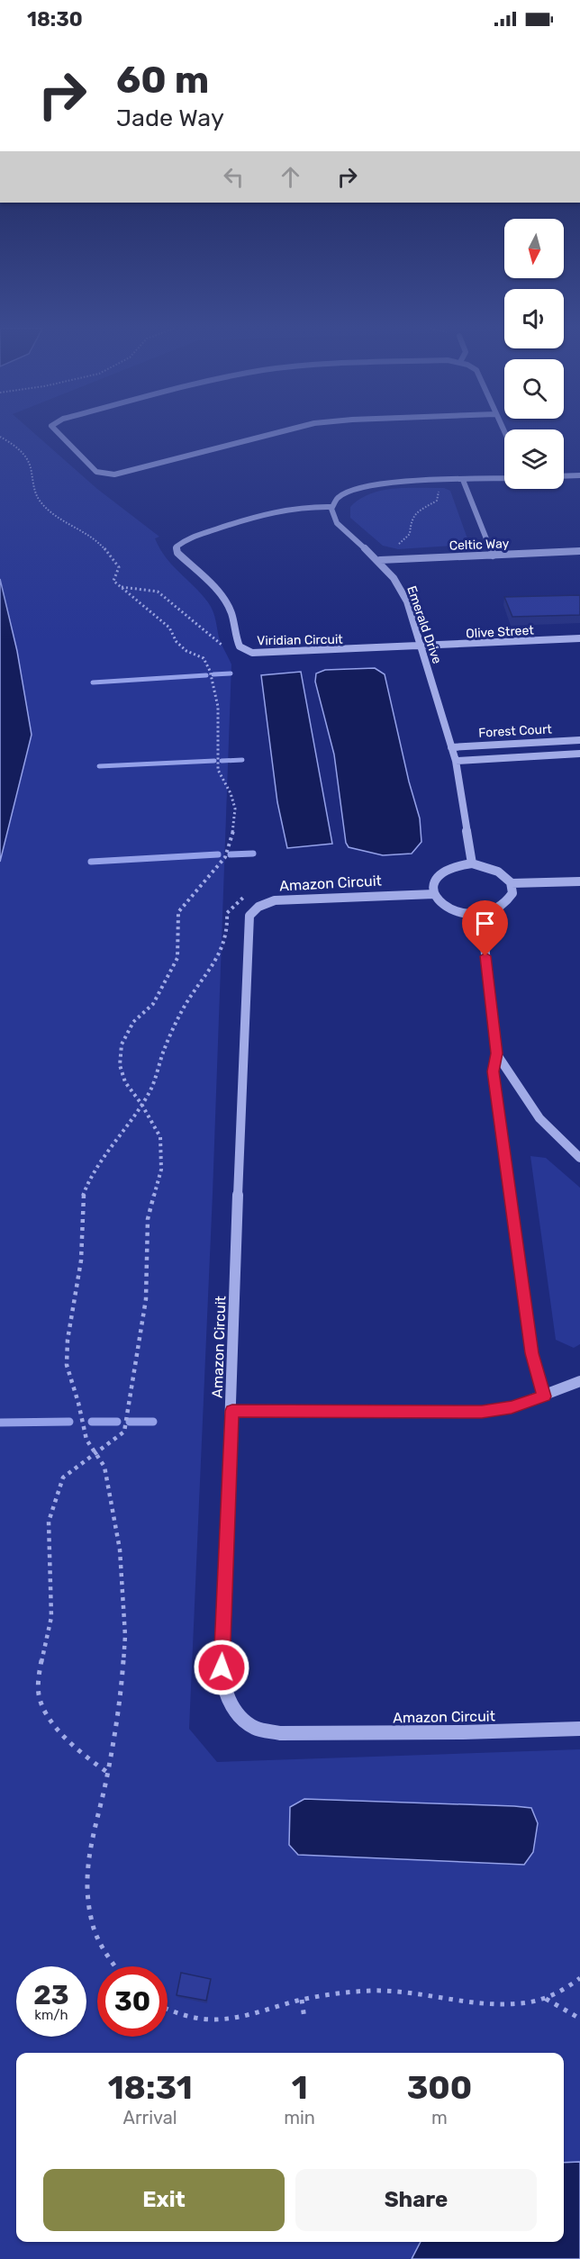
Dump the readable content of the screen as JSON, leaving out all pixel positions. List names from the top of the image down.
{
  "streets": {
    "street": [
      "Celtic Way",
      "Emerald Drive",
      "Olive Street",
      "Viridian Circuit",
      "Forest Court",
      "Amazon Circuit"
    ]
  },
  "crossings": [
    ["Celtic Way", "Emerald Drive"],
    ["Emerald Drive", "Olive Street"],
    ["Emerald Drive", "Viridian Circuit"],
    ["Emerald Drive", "Forest Court"],
    ["Emerald Drive", "Amazon Circuit"],
    ["Olive Street", "Viridian Circuit"]
  ],
  "north": "bottom",
  "page": {
    "status": "18:30",
    "turn": ["60 m", "Jade Way"],
    "speed": "23 km/h",
    "limit": "30",
    "eta": [
      "18:31",
      "Arrival",
      "1",
      "min",
      "300",
      "m"
    ],
    "buttons": ["Exit", "Share"]
  }
}
